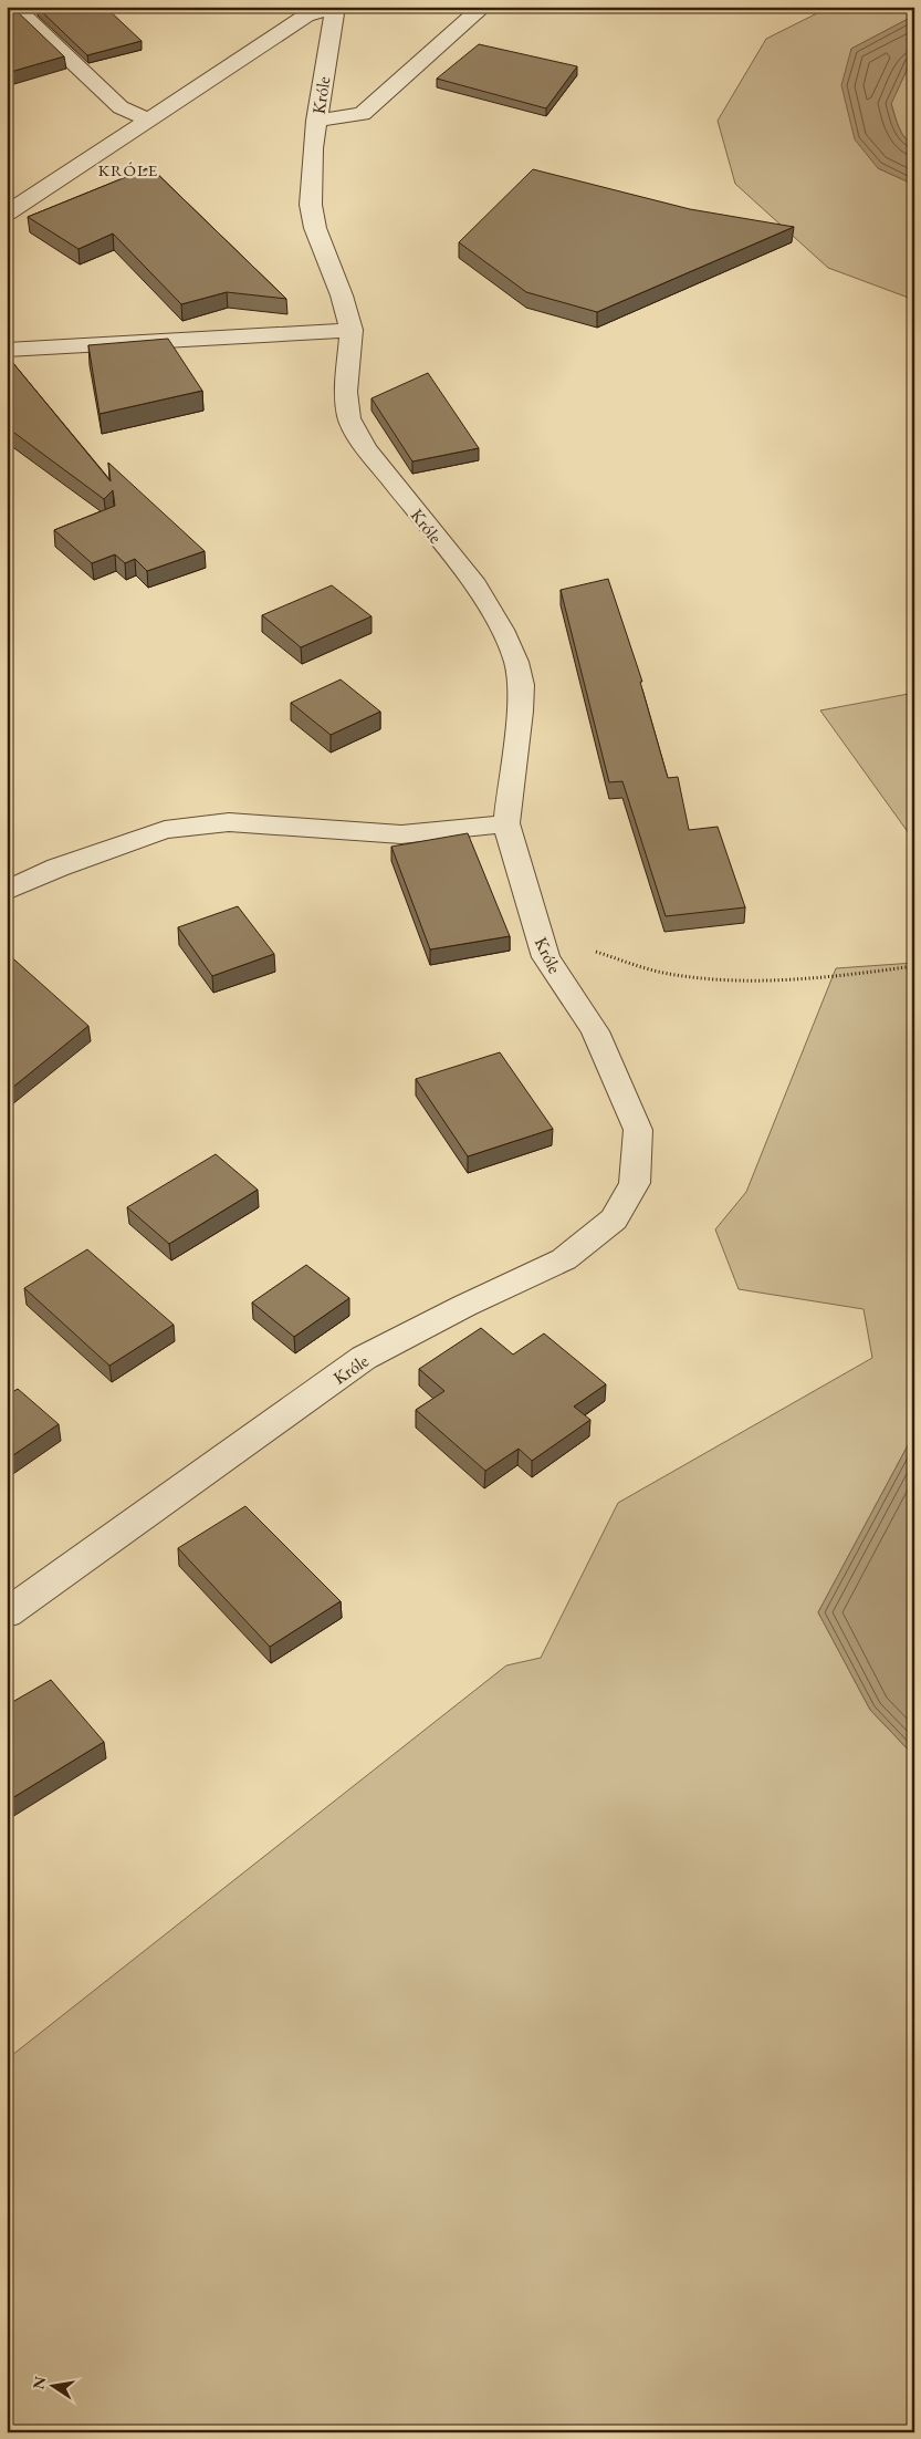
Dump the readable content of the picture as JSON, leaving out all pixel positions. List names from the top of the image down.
{
  "streets": {
    "lane": ["Króle"]
  },
  "districts": ["KRÓLE"],
  "north": "left"
}
